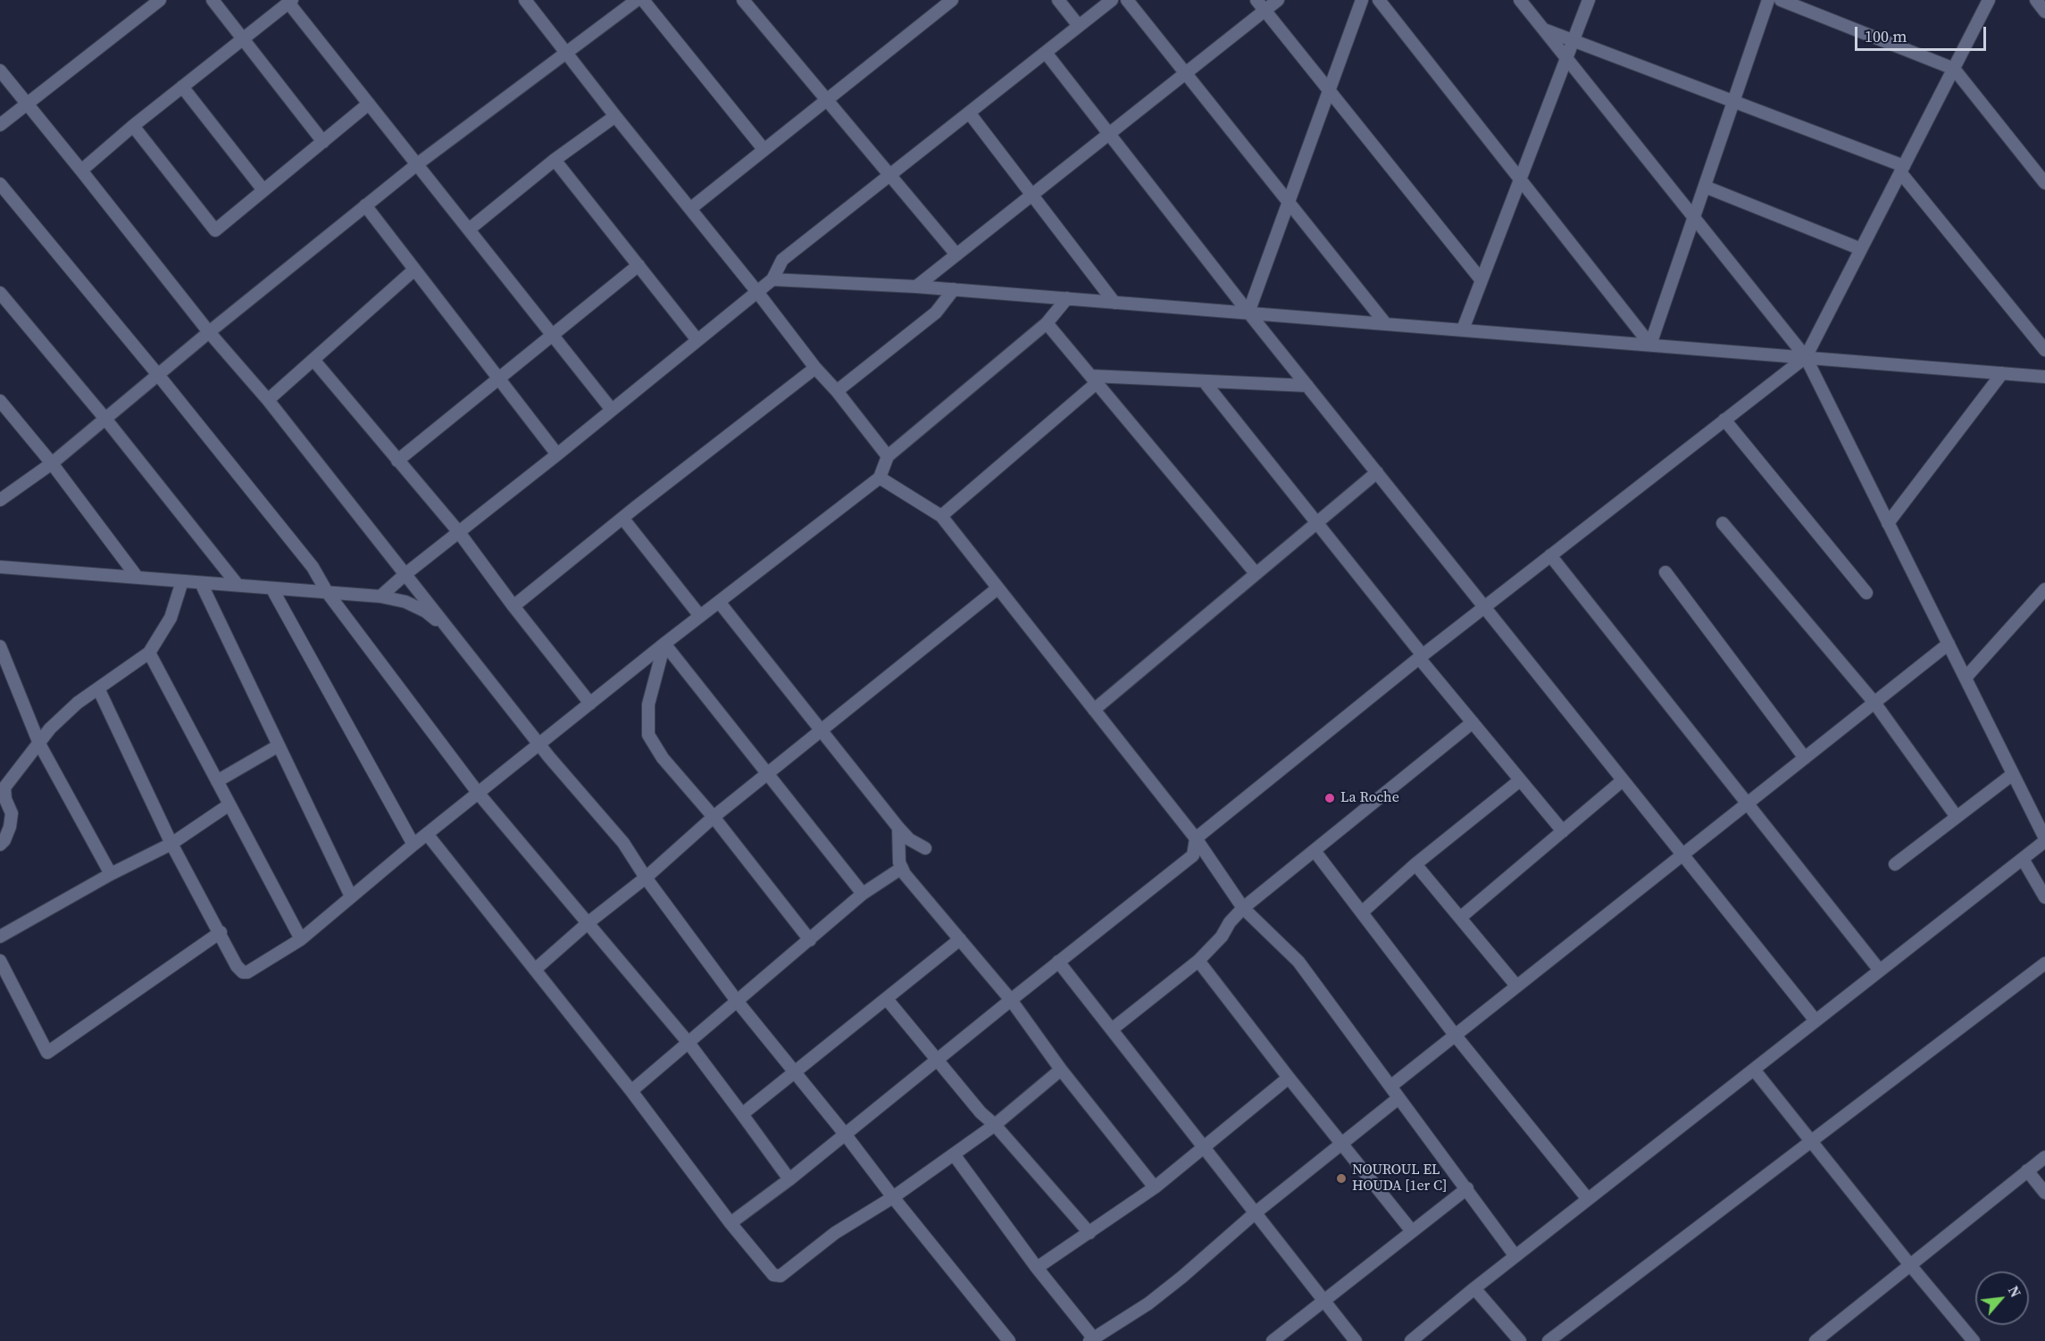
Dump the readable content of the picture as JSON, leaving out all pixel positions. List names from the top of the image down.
{
  "places": ["La Roche", "NOUROUL EL HOUDA [1er C]"],
  "scale_bar": "100 m",
  "north": "top right"
}
